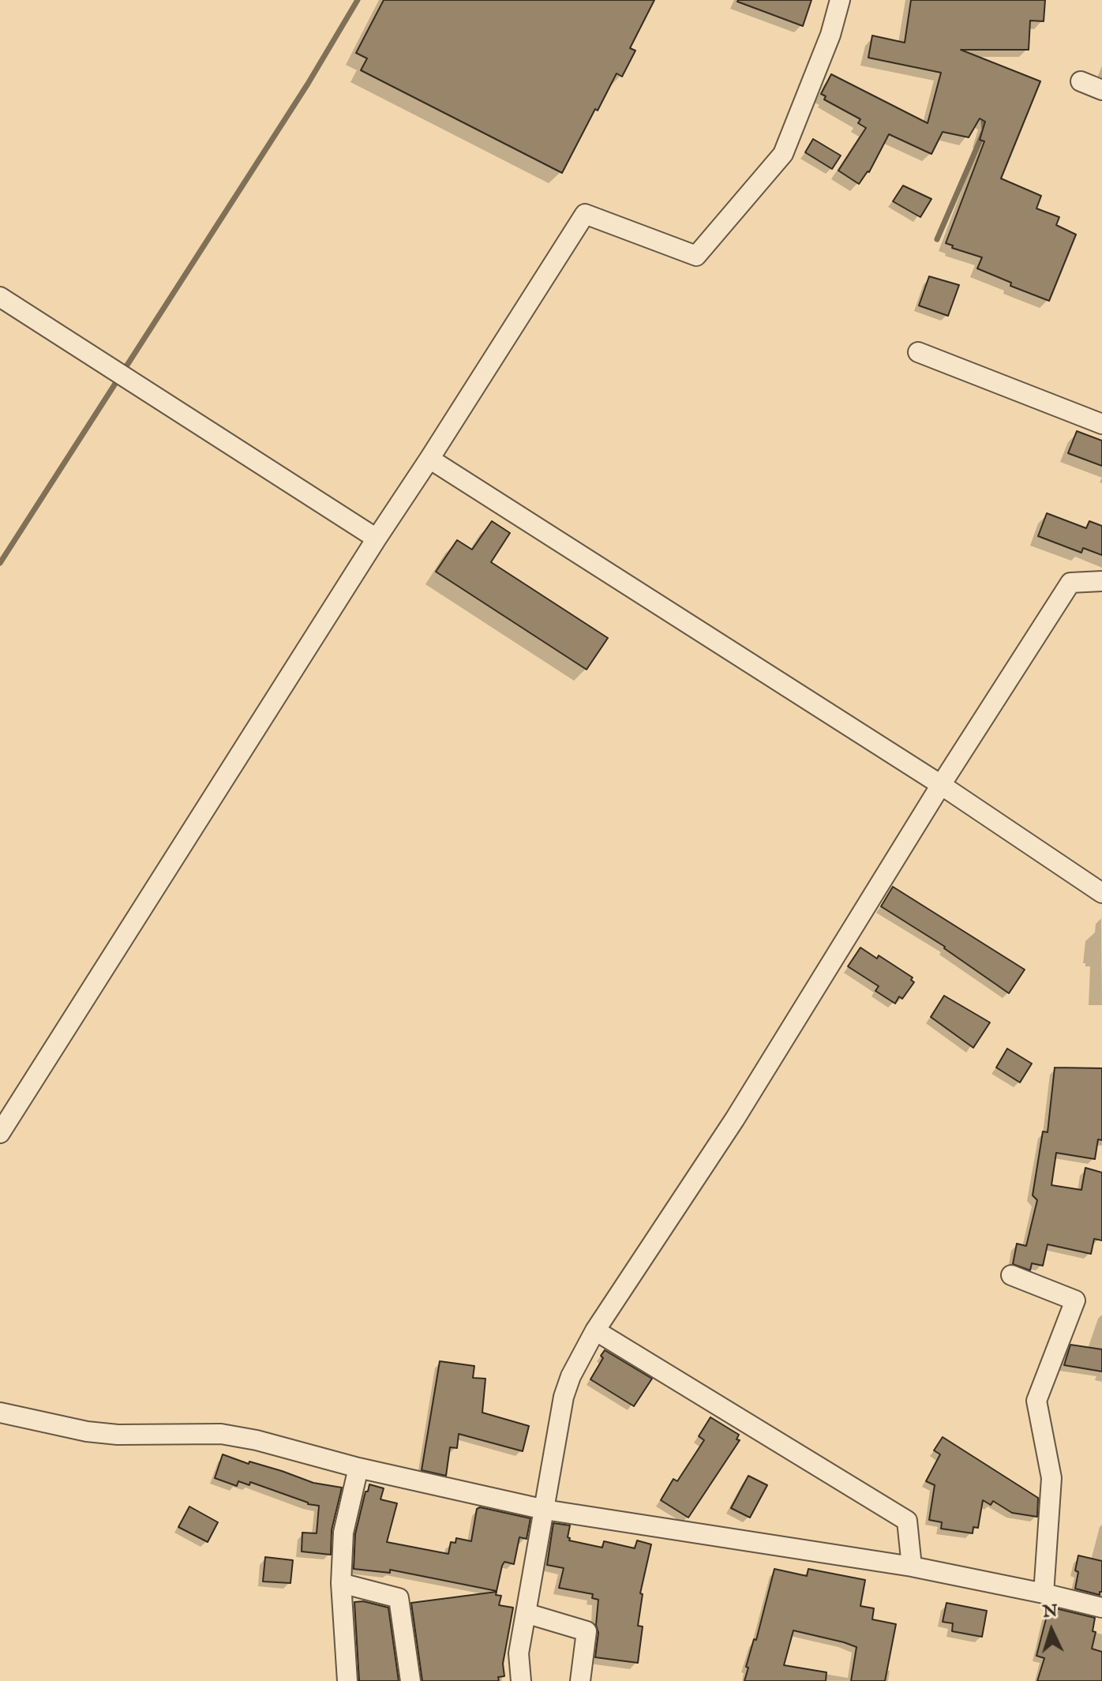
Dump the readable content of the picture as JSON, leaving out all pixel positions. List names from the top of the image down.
{
  "north": "top"
}
